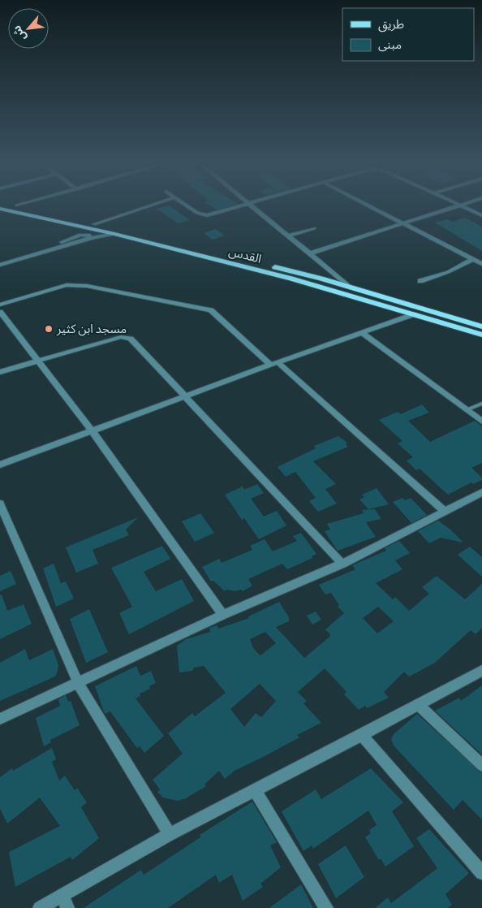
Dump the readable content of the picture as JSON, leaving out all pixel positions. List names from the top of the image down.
{
  "streets": {
    "main road": ["القدس"]
  },
  "places": ["مسجد ابن كثير"],
  "legend": ["طريق", "مبنى"],
  "north": "bottom left"
}
